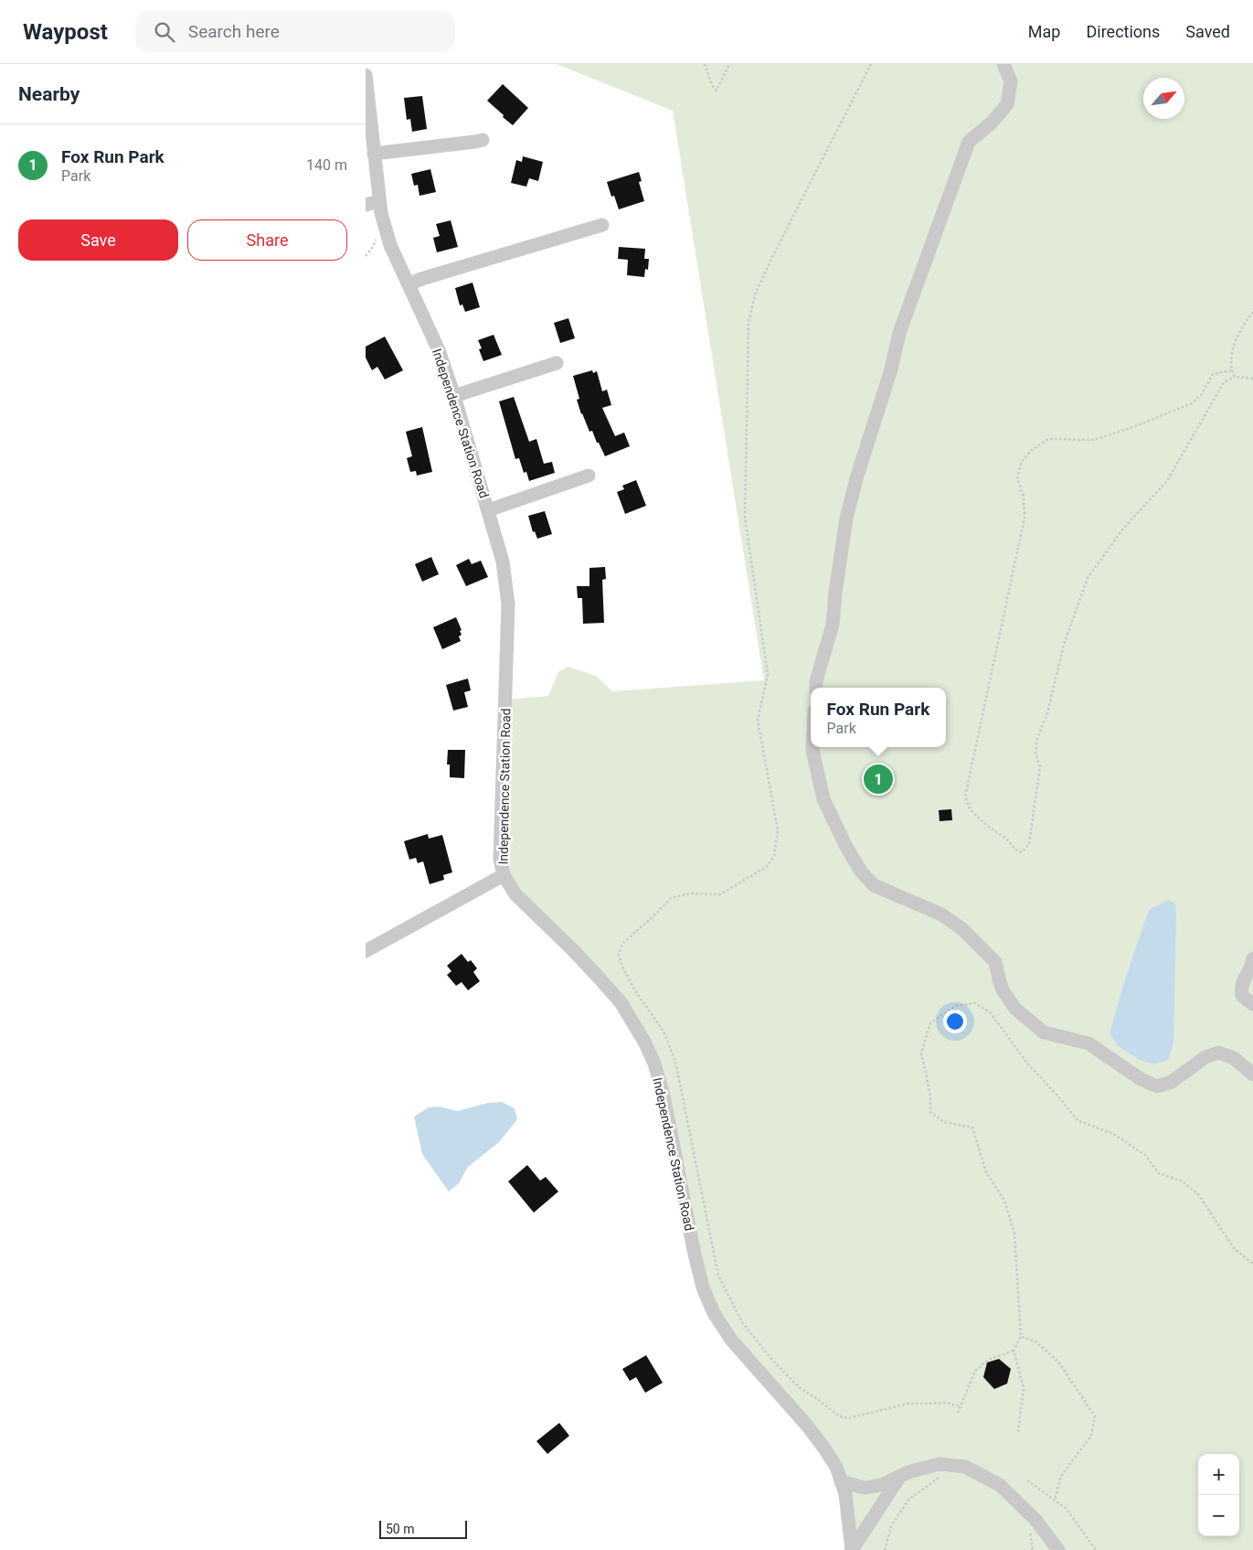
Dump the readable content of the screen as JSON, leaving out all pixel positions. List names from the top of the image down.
{
  "streets": {
    "street": ["Independence Station Road"]
  },
  "scale_bar": "50 m",
  "north": "top right",
  "page": {
    "header": "Waypost",
    "search": "Search here",
    "nav": ["Map", "Directions", "Saved"],
    "heading": "Nearby",
    "list": [
      {
        "mark": "1",
        "name": "Fox Run Park",
        "note": "Park",
        "value": "140 m"
      }
    ],
    "buttons": ["Save", "Share"],
    "popup": ["Fox Run Park", "Park"],
    "pins": "1",
    "map_buttons": ["+", "−"],
    "scale": "50 m"
  }
}
